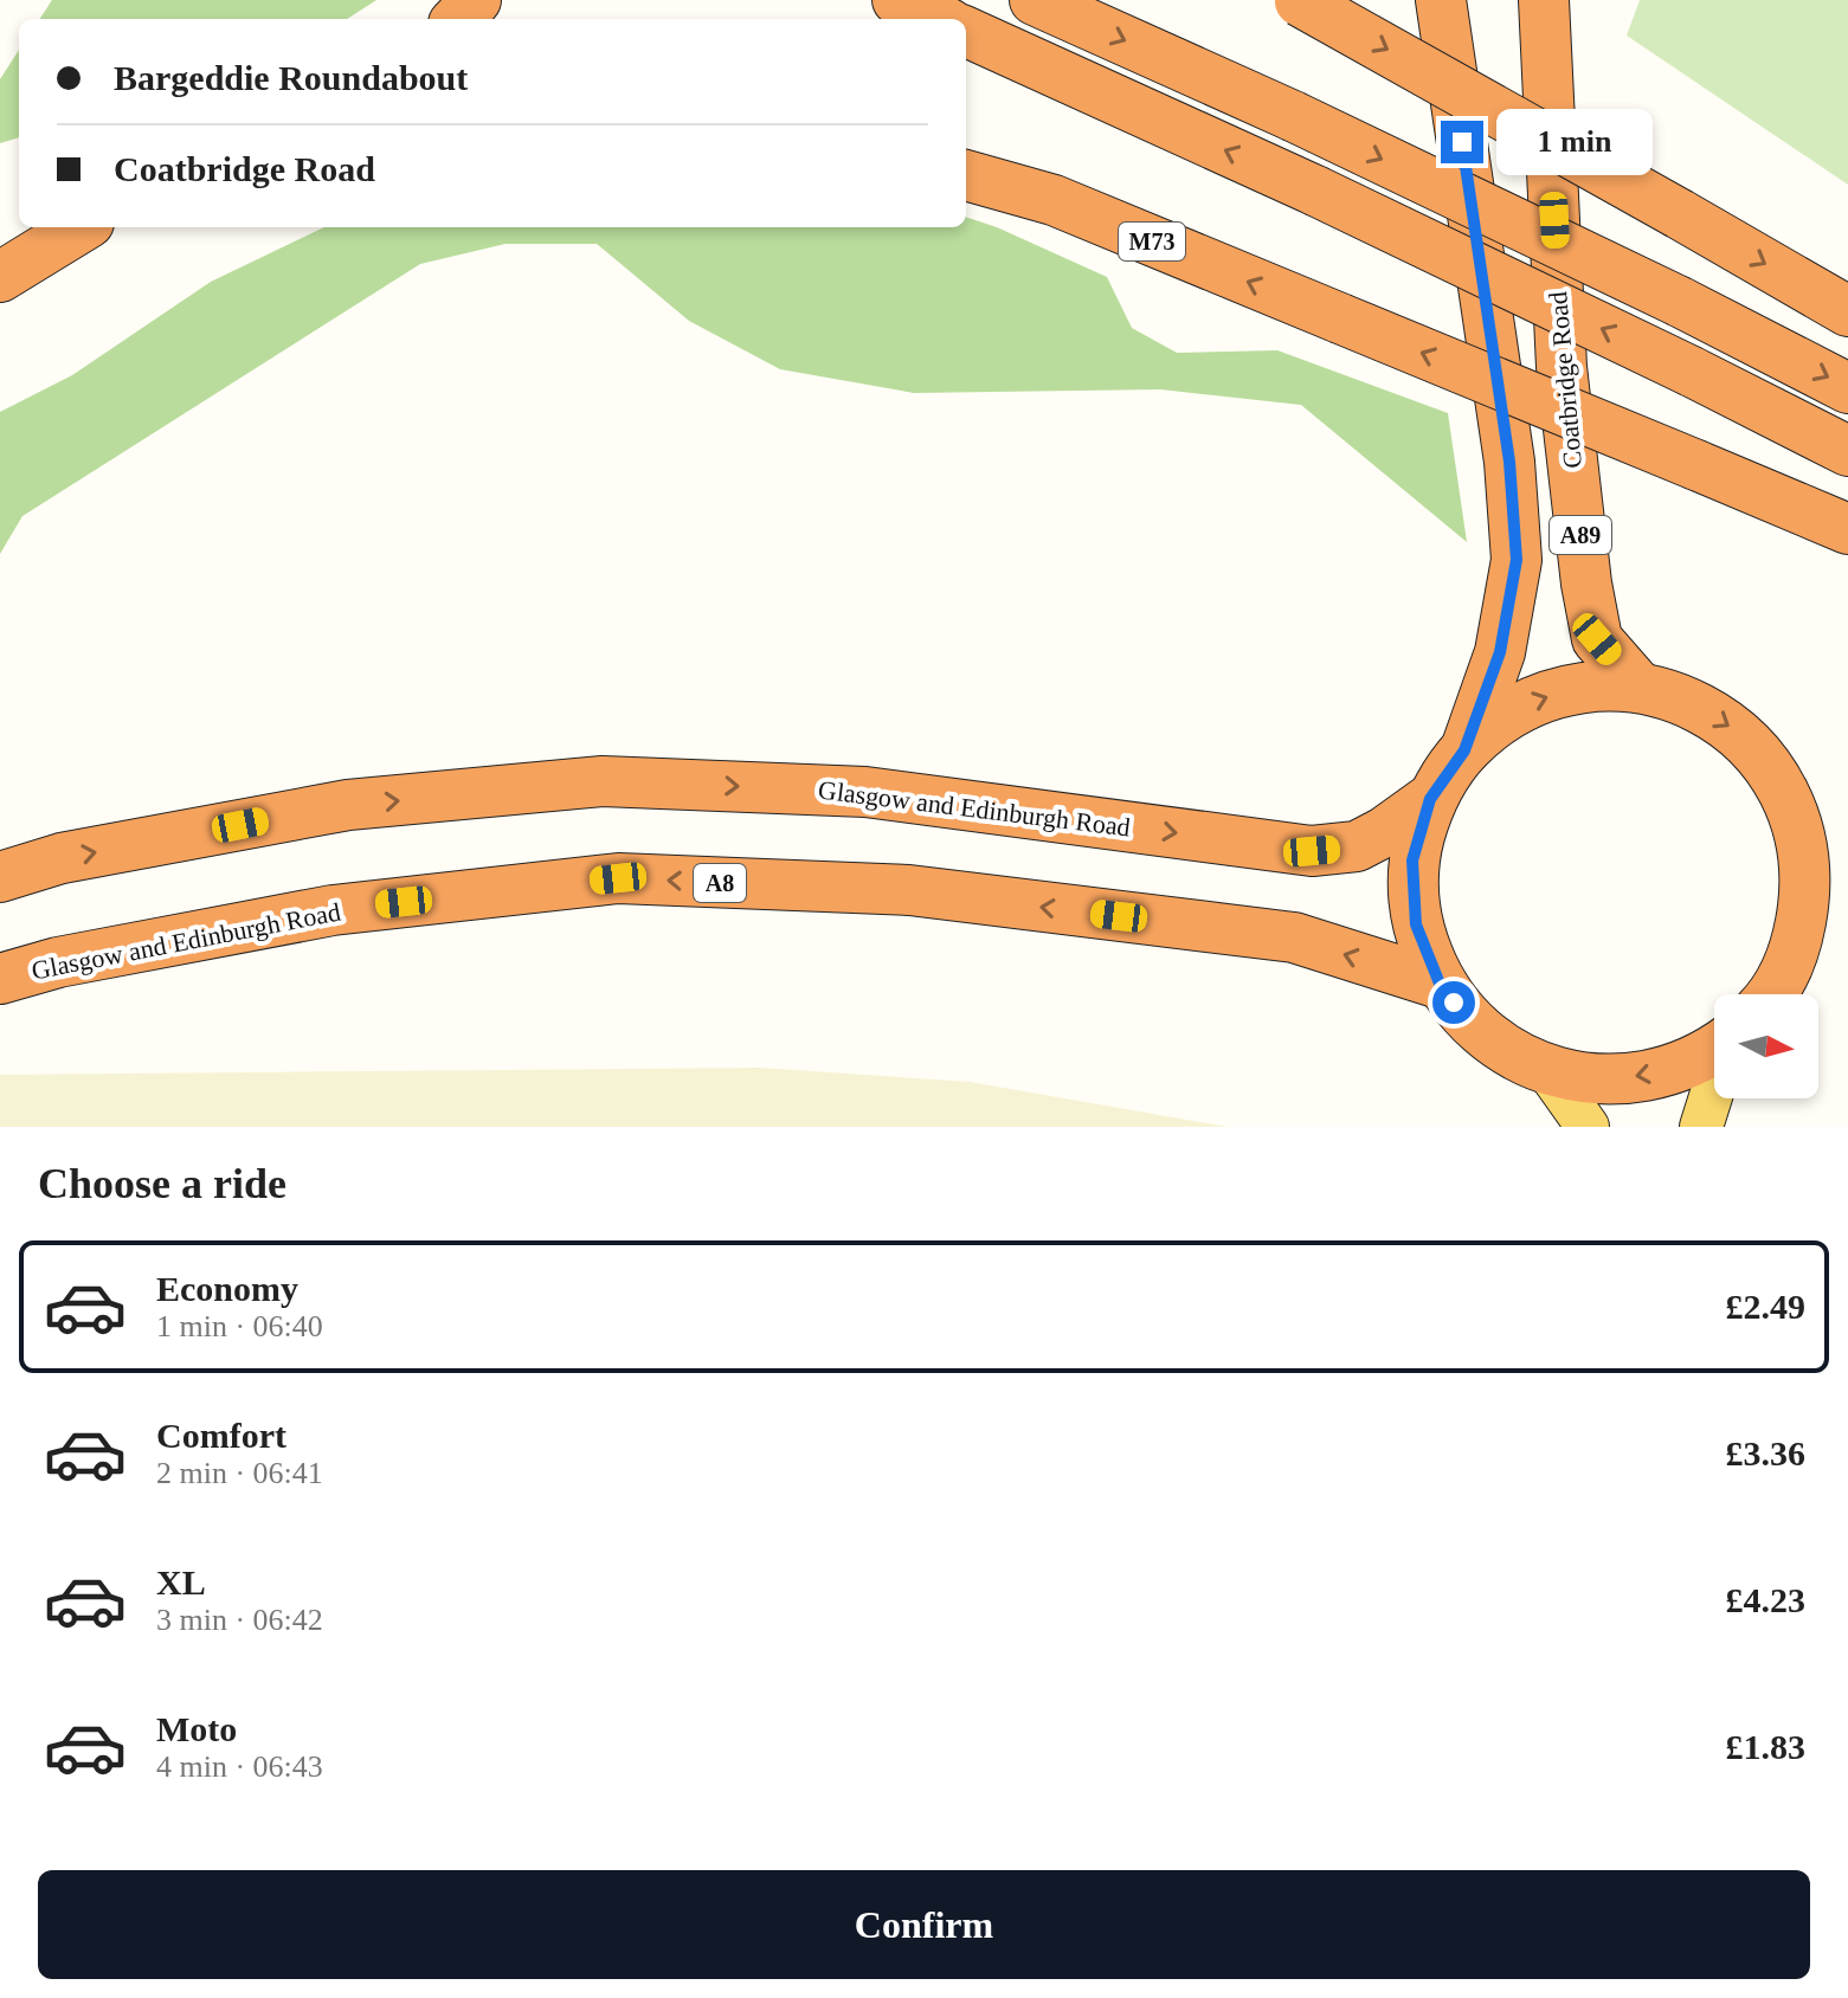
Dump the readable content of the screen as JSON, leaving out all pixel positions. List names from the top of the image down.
{
  "streets": {
    "highway": [
      "M73",
      "Coatbridge Road",
      "A89",
      "Glasgow and Edinburgh Road",
      "A8"
    ]
  },
  "north": "right",
  "page": {
    "banner": ["Bargeddie Roundabout", "Coatbridge Road"],
    "bubble": "1 min",
    "heading": "Choose a ride",
    "list": [
      {
        "name": "Economy",
        "note": "1 min · 06:40",
        "value": "£2.49"
      },
      {
        "name": "Comfort",
        "note": "2 min · 06:41",
        "value": "£3.36"
      },
      {
        "name": "XL",
        "note": "3 min · 06:42",
        "value": "£4.23"
      },
      {
        "name": "Moto",
        "note": "4 min · 06:43",
        "value": "£1.83"
      }
    ],
    "buttons": "Confirm"
  }
}
